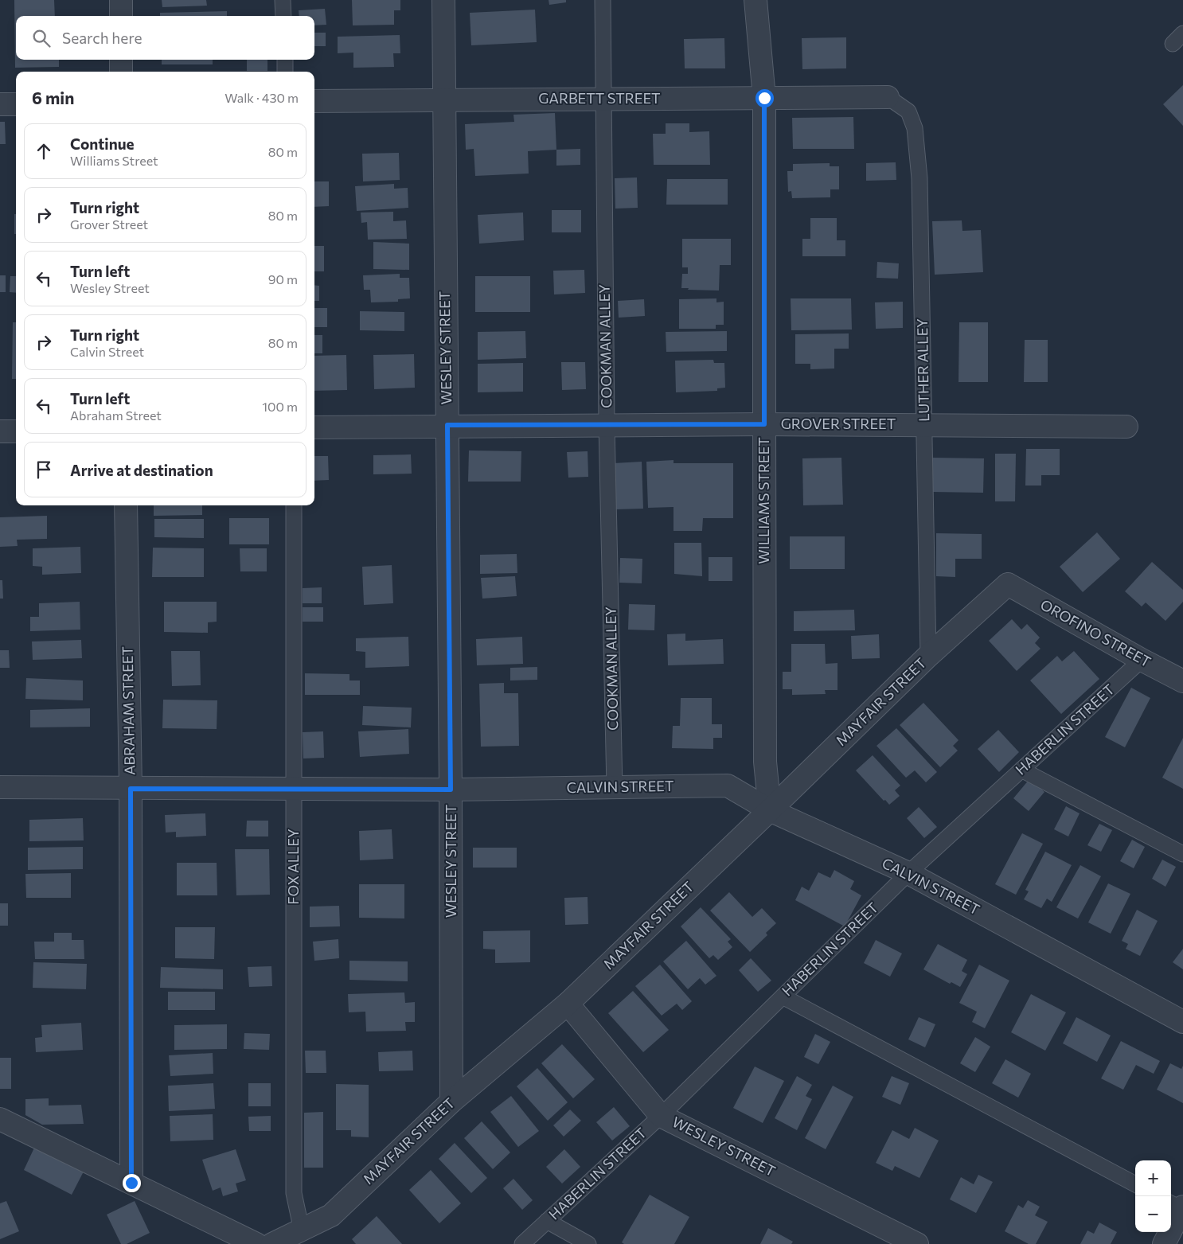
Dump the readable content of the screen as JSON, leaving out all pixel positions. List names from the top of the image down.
{
  "streets": {
    "street": [
      "GARBETT STREET",
      "WESLEY STREET",
      "GROVER STREET",
      "WILLIAMS STREET",
      "OROFINO STREET",
      "MAYFAIR STREET",
      "ABRAHAM STREET",
      "CALVIN STREET"
    ],
    "lane": [
      "COOKMAN ALLEY",
      "LUTHER ALLEY",
      "HABERLIN STREET",
      "FOX ALLEY"
    ]
  },
  "crossings": [
    ["GARBETT STREET", "COOKMAN ALLEY"],
    ["GARBETT STREET", "WESLEY STREET"],
    ["GARBETT STREET", "LUTHER ALLEY"],
    ["GARBETT STREET", "WILLIAMS STREET"],
    ["COOKMAN ALLEY", "GROVER STREET"],
    ["COOKMAN ALLEY", "CALVIN STREET"],
    ["WESLEY STREET", "GROVER STREET"],
    ["WESLEY STREET", "MAYFAIR STREET"],
    ["WESLEY STREET", "HABERLIN STREET"],
    ["WESLEY STREET", "CALVIN STREET"],
    ["LUTHER ALLEY", "GROVER STREET"],
    ["LUTHER ALLEY", "MAYFAIR STREET"],
    ["GROVER STREET", "WILLIAMS STREET"],
    ["WILLIAMS STREET", "MAYFAIR STREET"],
    ["WILLIAMS STREET", "CALVIN STREET"],
    ["OROFINO STREET", "MAYFAIR STREET"],
    ["OROFINO STREET", "HABERLIN STREET"],
    ["MAYFAIR STREET", "CALVIN STREET"],
    ["MAYFAIR STREET", "FOX ALLEY"],
    ["ABRAHAM STREET", "CALVIN STREET"],
    ["HABERLIN STREET", "CALVIN STREET"],
    ["CALVIN STREET", "FOX ALLEY"]
  ],
  "page": {
    "search": "Search here",
    "heading": ["6 min", "Walk · 430 m"],
    "list": [
      ["Continue", "Williams Street", "80 m"],
      ["Turn right", "Grover Street", "80 m"],
      ["Turn left", "Wesley Street", "90 m"],
      ["Turn right", "Calvin Street", "80 m"],
      ["Turn left", "Abraham Street", "100 m"],
      "Arrive at destination"
    ],
    "map_buttons": ["+", "−"]
  }
}
